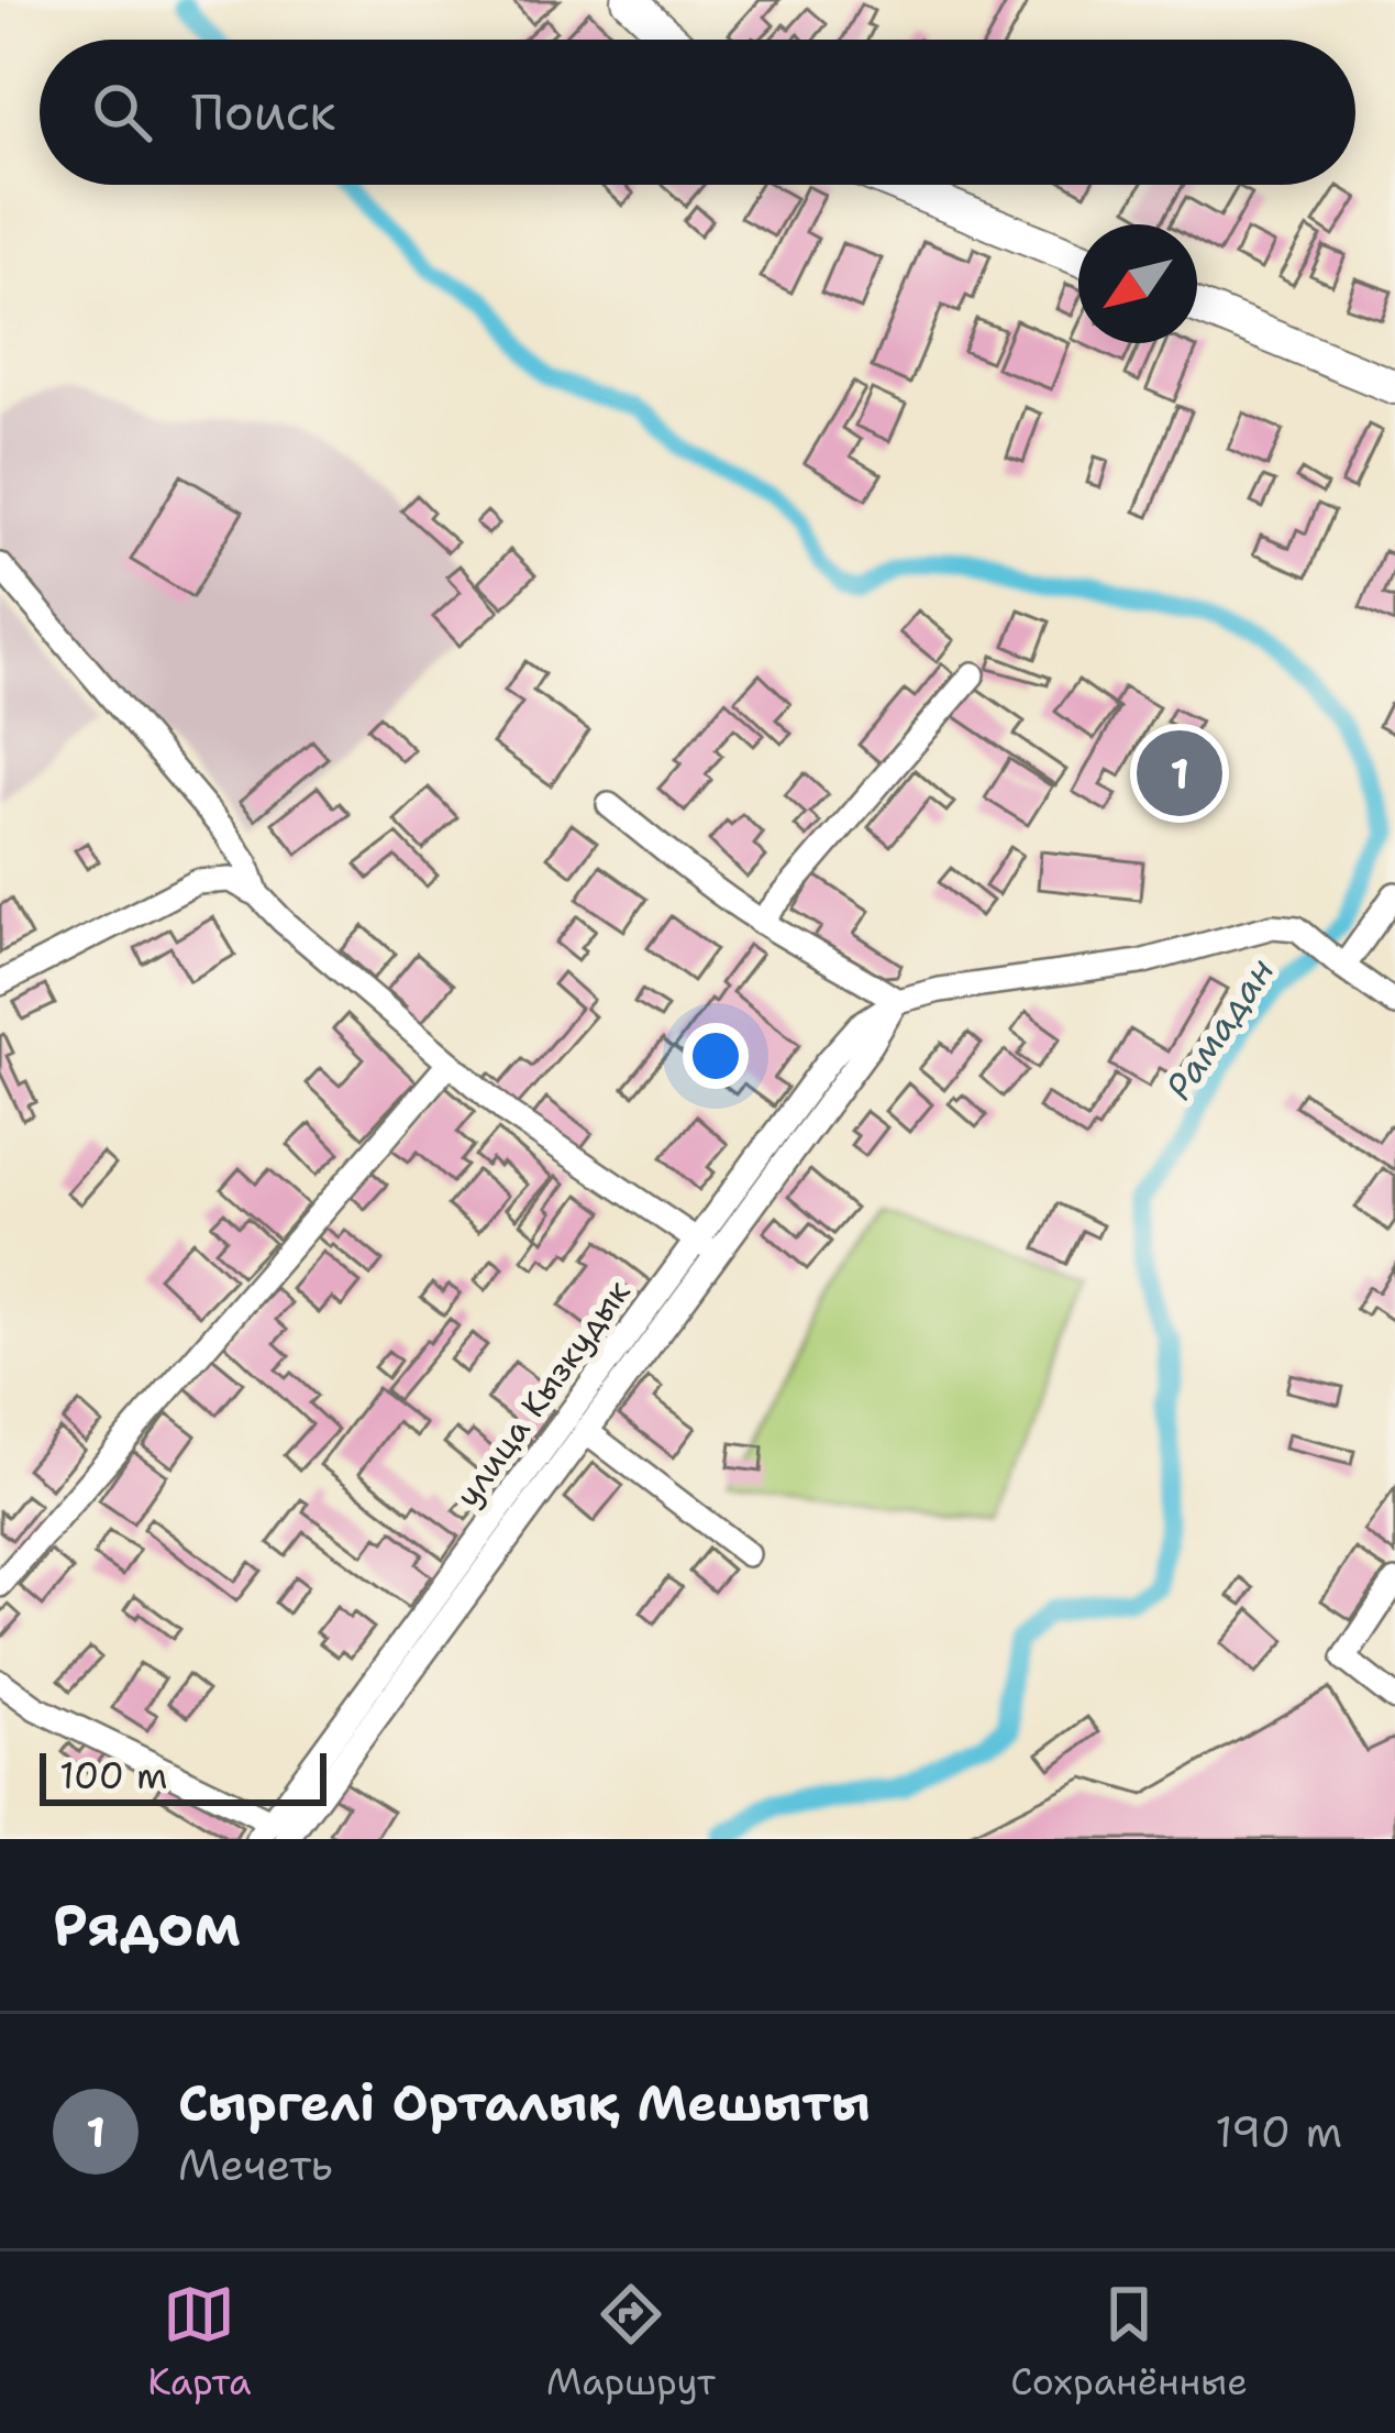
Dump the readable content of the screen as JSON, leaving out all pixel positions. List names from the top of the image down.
{
  "streets": {
    "street": ["улица Кызкудык"]
  },
  "water": ["Рамадан"],
  "scale_bar": "100 m",
  "north": "bottom left",
  "page": {
    "search": "Поиск",
    "pins": "1",
    "scale": "100 m",
    "heading": "Рядом",
    "list": [
      {
        "mark": "1",
        "name": "Сыргелі Орталық Мешыты",
        "note": "Мечеть",
        "value": "190 m"
      }
    ],
    "nav": ["Карта", "Маршрут", "Сохранённые"]
  }
}
